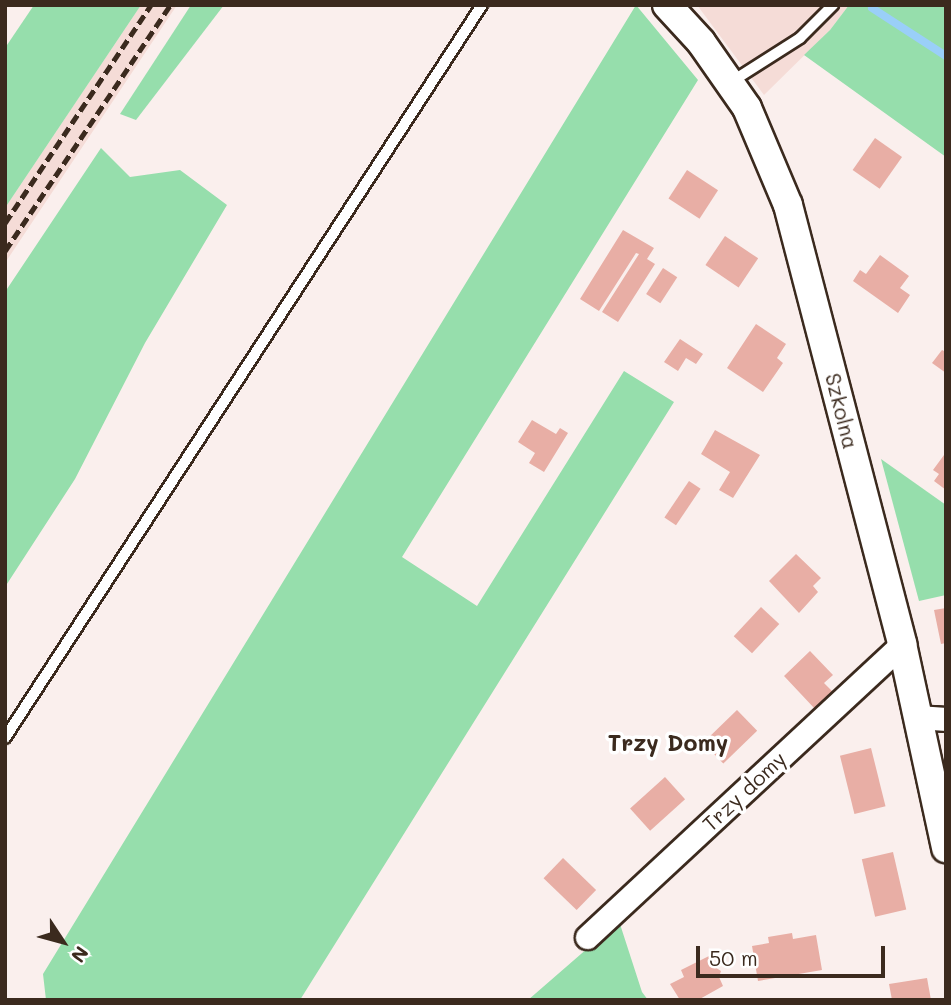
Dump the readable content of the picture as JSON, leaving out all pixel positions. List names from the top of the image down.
{
  "streets": {
    "street": ["Szkolna", "Trzy domy"]
  },
  "crossings": [
    ["Szkolna", "Trzy domy"]
  ],
  "districts": ["Trzy Domy"],
  "scale_bar": "50 m",
  "north": "bottom right"
}
